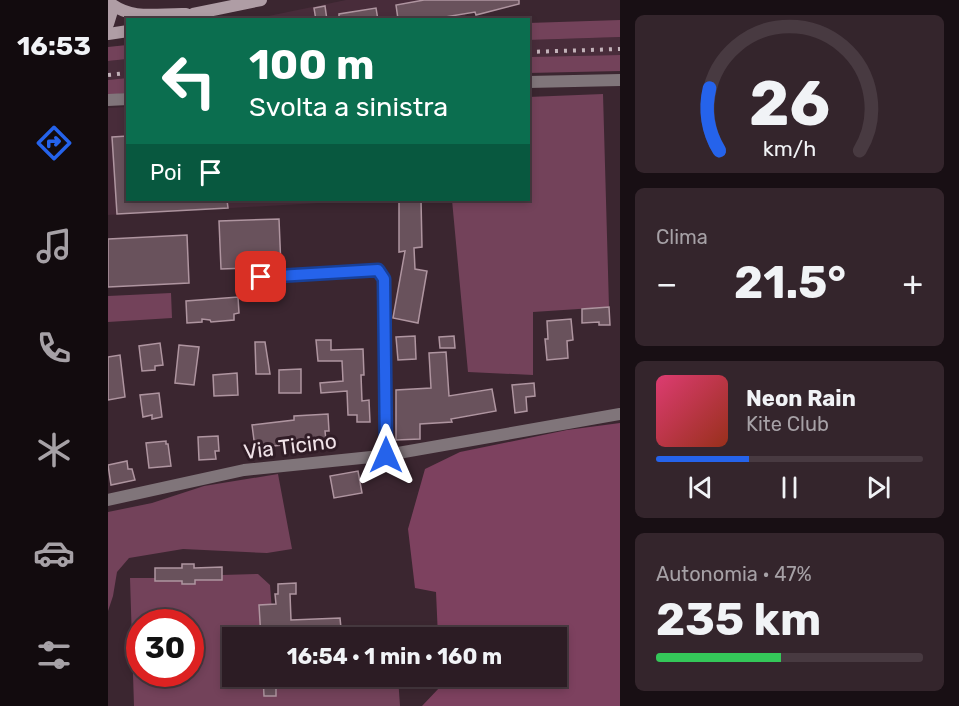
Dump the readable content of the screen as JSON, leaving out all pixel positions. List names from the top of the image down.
{
  "streets": {
    "street": ["Via Ticino"]
  },
  "page": {
    "tabs": "16:53",
    "turn": ["100 m", "Svolta a sinistra"],
    "then": "Poi",
    "tile": [
      "Clima",
      ["Autonomia · 47%", "235 km"]
    ],
    "heat": ["−", "21.5°", "+"],
    "song": ["Neon Rain", "Kite Club"],
    "limit": "30",
    "trip": "16:54 · 1 min · 160 m",
    "gauge": ["26", "km/h"]
  }
}
